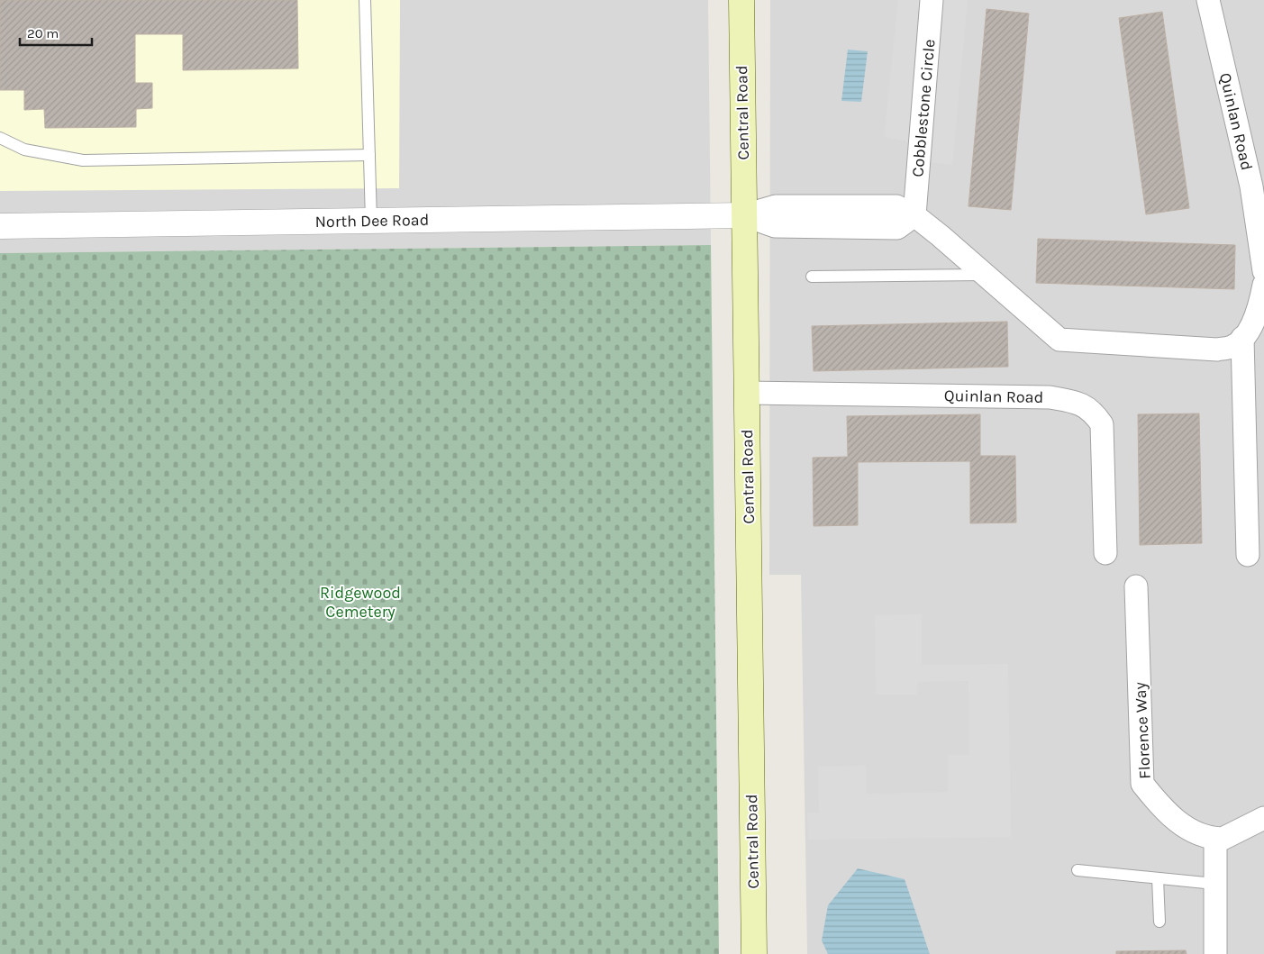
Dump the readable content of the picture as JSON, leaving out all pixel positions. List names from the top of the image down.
{
  "streets": {
    "main road": ["Central Road"],
    "street": [
      "Cobblestone Circle",
      "Quinlan Road",
      "North Dee Road",
      "Florence Way"
    ]
  },
  "crossings": [
    ["Central Road", "Quinlan Road"],
    ["Central Road", "North Dee Road"]
  ],
  "parks": ["Ridgewood Cemetery"],
  "scale_bar": "20 m"
}
